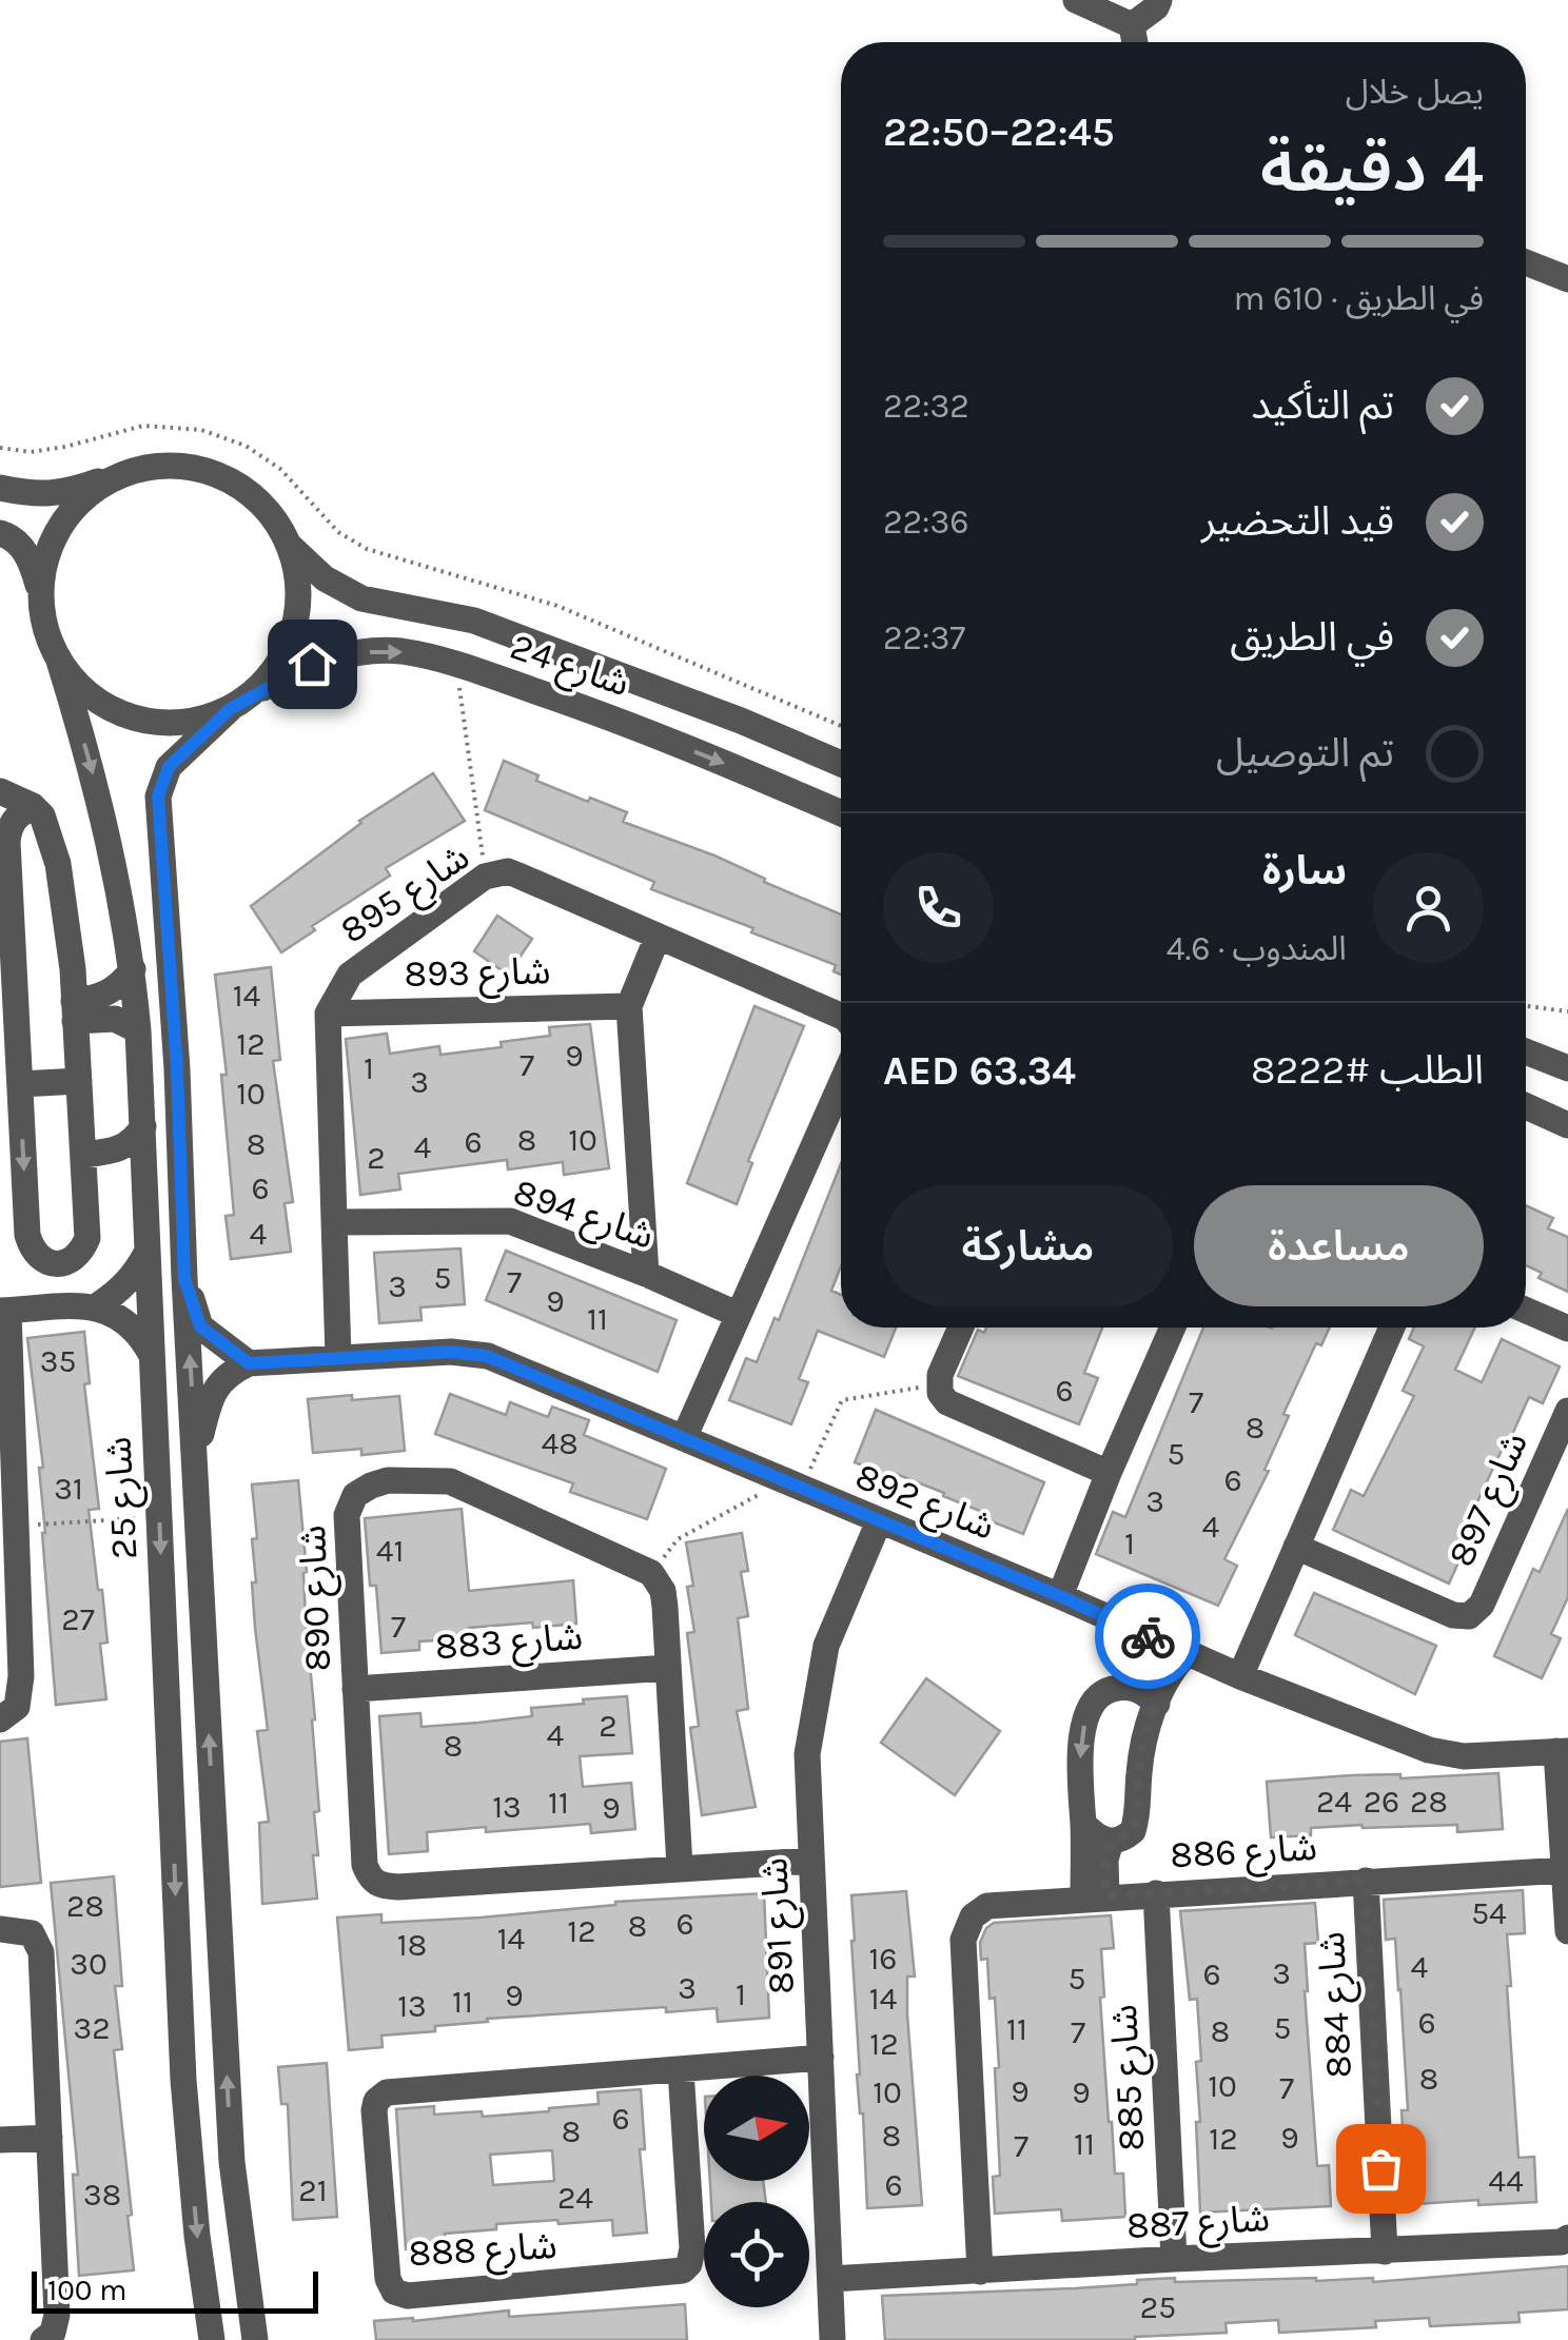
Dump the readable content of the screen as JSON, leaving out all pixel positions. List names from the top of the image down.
{
  "streets": {
    "street": [
      "شارع 24",
      "شارع 895",
      "شارع 893",
      "شارع 894",
      "شارع 25",
      "شارع 897",
      "شارع 892",
      "شارع 890",
      "شارع 883",
      "شارع 886",
      "شارع 891",
      "شارع 884",
      "شارع 885",
      "شارع 887",
      "شارع 888"
    ]
  },
  "crossings": [
    ["شارع 24", "شارع 25"],
    ["شارع 895", "شارع 893"],
    ["شارع 892", "شارع 891"],
    ["شارع 890", "شارع 883"],
    ["شارع 890", "شارع 891"],
    ["شارع 886", "شارع 884"],
    ["شارع 886", "شارع 885"],
    ["شارع 886", "شارع 887"],
    ["شارع 891", "شارع 887"],
    ["شارع 891", "شارع 888"],
    ["شارع 884", "شارع 887"],
    ["شارع 885", "شارع 887"]
  ],
  "house_numbers": [
    "14",
    "12",
    "9",
    "7",
    "1",
    "3",
    "10",
    "8",
    "10",
    "6",
    "8",
    "4",
    "2",
    "6",
    "4",
    "5",
    "7",
    "3",
    "9",
    "11",
    "35",
    "6",
    "7",
    "8",
    "48",
    "5",
    "6",
    "31",
    "3",
    "4",
    "1",
    "41",
    "27",
    "7",
    "2",
    "4",
    "8",
    "24",
    "26",
    "28",
    "11",
    "13",
    "9",
    "28",
    "54",
    "6",
    "8",
    "12",
    "14",
    "18",
    "16",
    "30",
    "4",
    "3",
    "6",
    "5",
    "3",
    "1",
    "9",
    "14",
    "11",
    "13",
    "6",
    "32",
    "5",
    "11",
    "8",
    "7",
    "12",
    "8",
    "10",
    "7",
    "9",
    "10",
    "9",
    "6",
    "8",
    "8",
    "9",
    "12",
    "11",
    "7",
    "44",
    "6",
    "21",
    "38",
    "24",
    "25"
  ],
  "scale_bar": "100 m",
  "north": "right",
  "page": {
    "heading": ["4 دقيقة", "يصل خلال", "22:45–22:50"],
    "panel": [
      "سارة",
      "المندوب · 4.6",
      "الطلب #8222",
      "AED 63.34"
    ],
    "bar": "في الطريق · 610 m",
    "list": [
      ["تم التأكيد", "22:32"],
      ["قيد التحضير", "22:36"],
      ["في الطريق", "22:37"],
      "تم التوصيل"
    ],
    "buttons": ["مساعدة", "مشاركة"],
    "scale": "100 m"
  }
}
